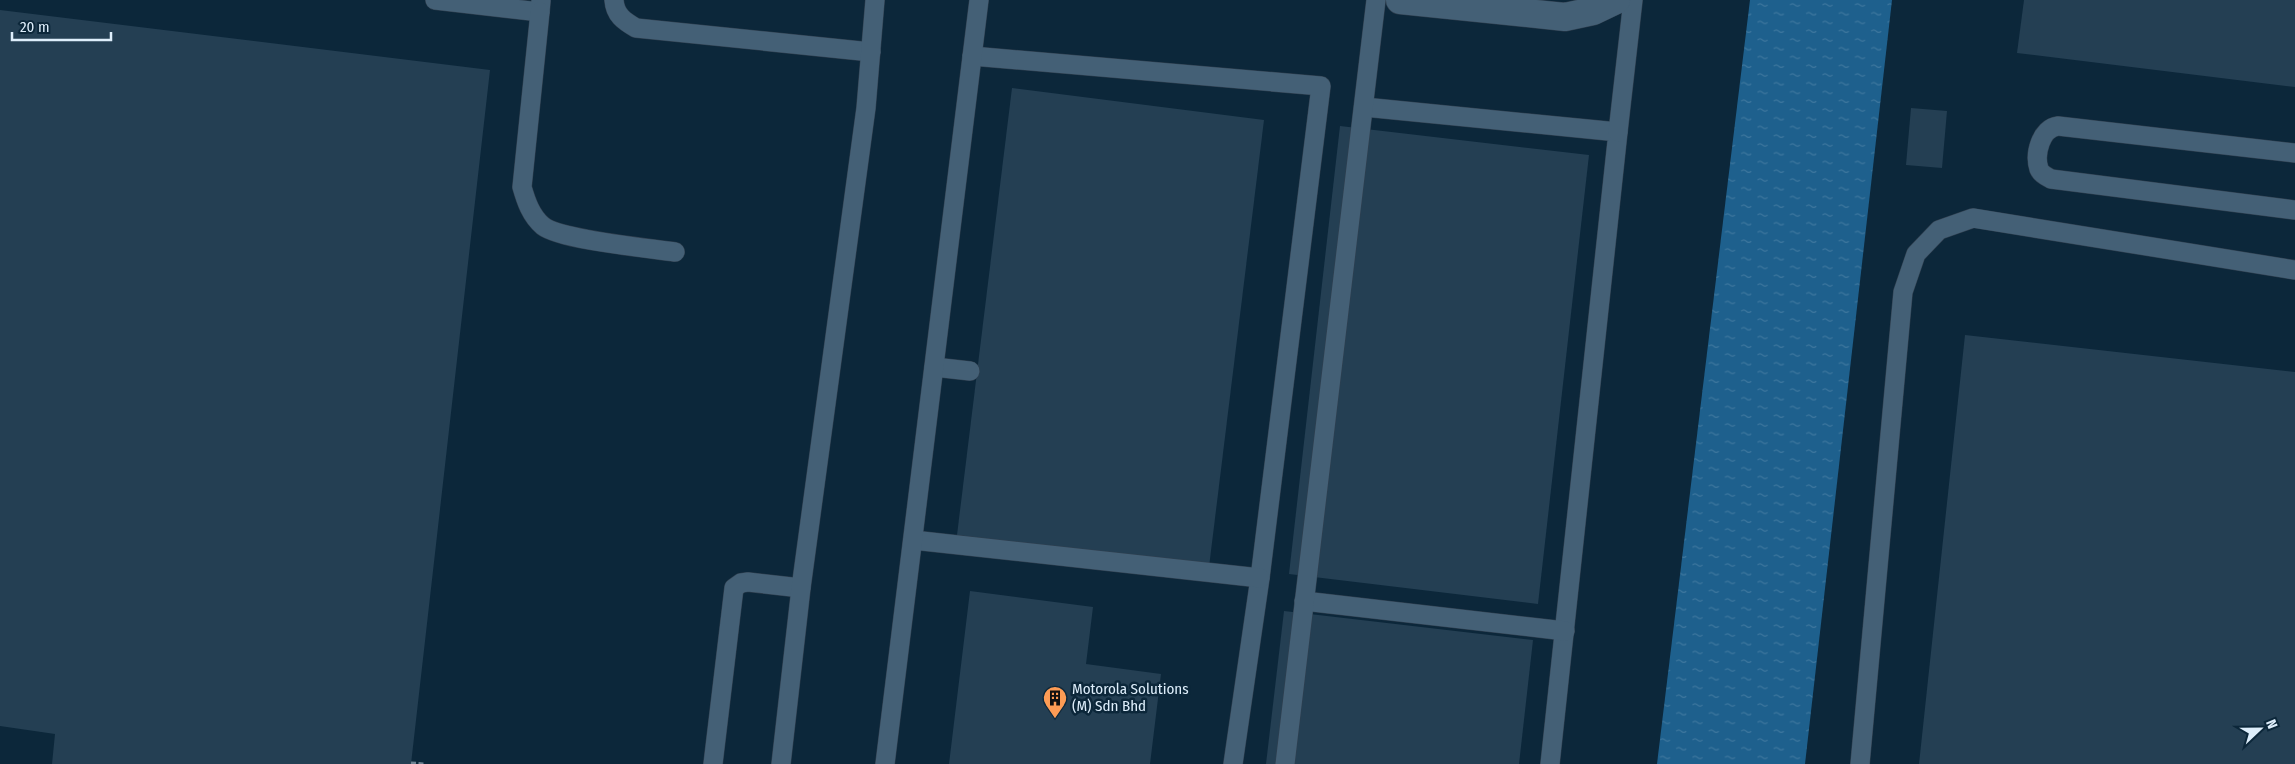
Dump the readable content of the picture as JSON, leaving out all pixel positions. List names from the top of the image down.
{
  "places": {
    "building": ["Motorola Solutions (M) Sdn Bhd"]
  },
  "scale_bar": "20 m",
  "north": "right"
}
